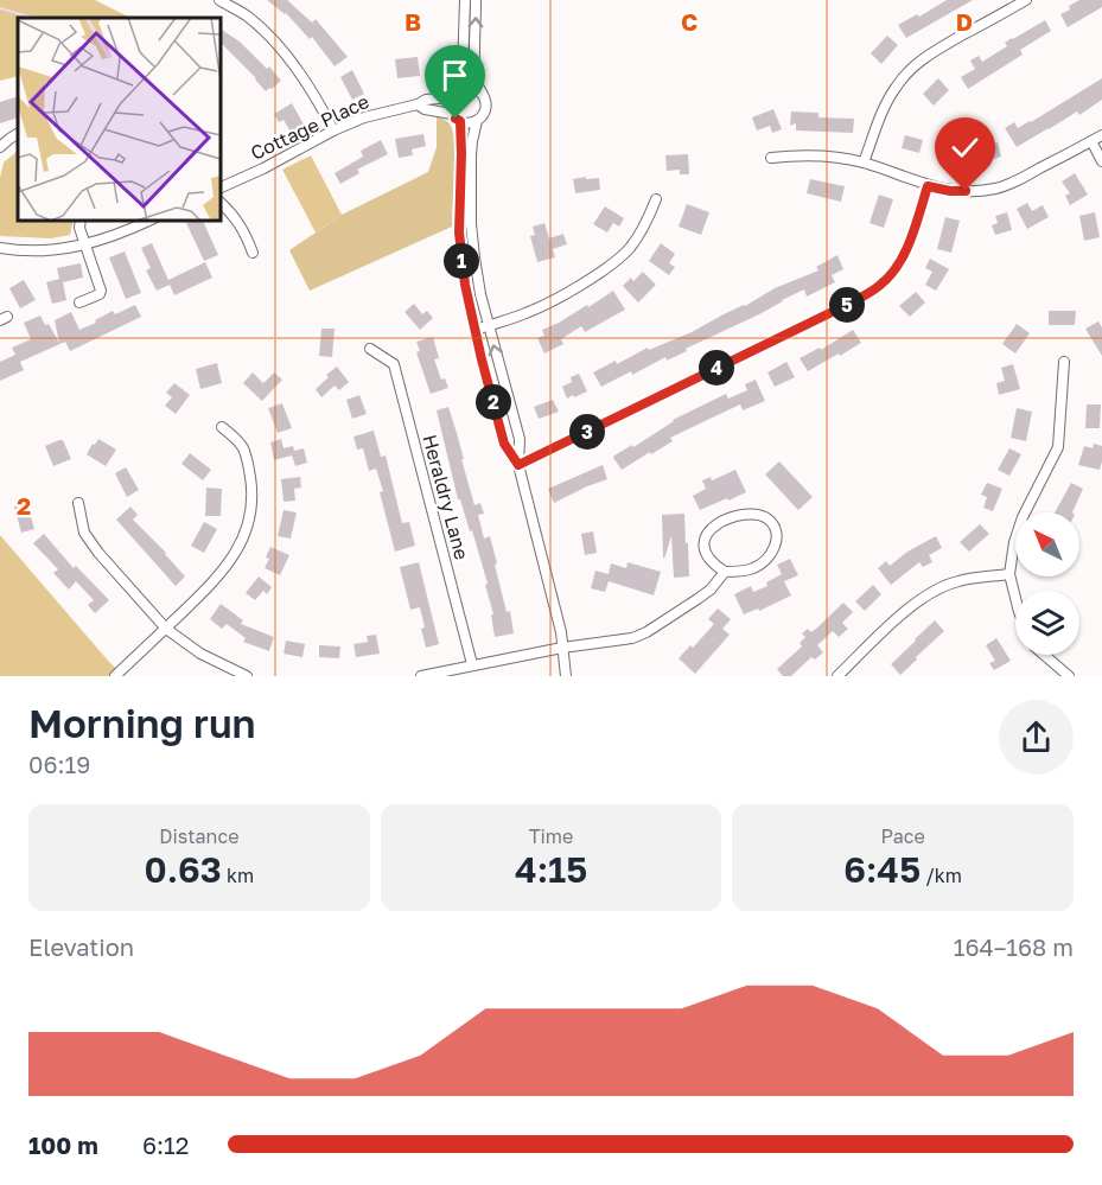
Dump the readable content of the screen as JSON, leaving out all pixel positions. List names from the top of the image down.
{
  "streets": {
    "street": ["Cottage Place", "Heraldry Lane"]
  },
  "north": "top left",
  "page": {
    "pins": [
      "1",
      "5",
      "4",
      "2",
      "3"
    ],
    "heading": ["Morning run", "06:19"],
    "stats": [
      ["Distance", "0.63 km"],
      ["Time", "4:15"],
      ["Pace", "6:45 /km"]
    ],
    "chart": ["Elevation", "164–168 m"],
    "list": [
      {
        "name": "100 m",
        "note": "6:12"
      }
    ]
  },
  "grid": {
    "columns": ["B", "C", "D"],
    "rows": ["2"]
  }
}
